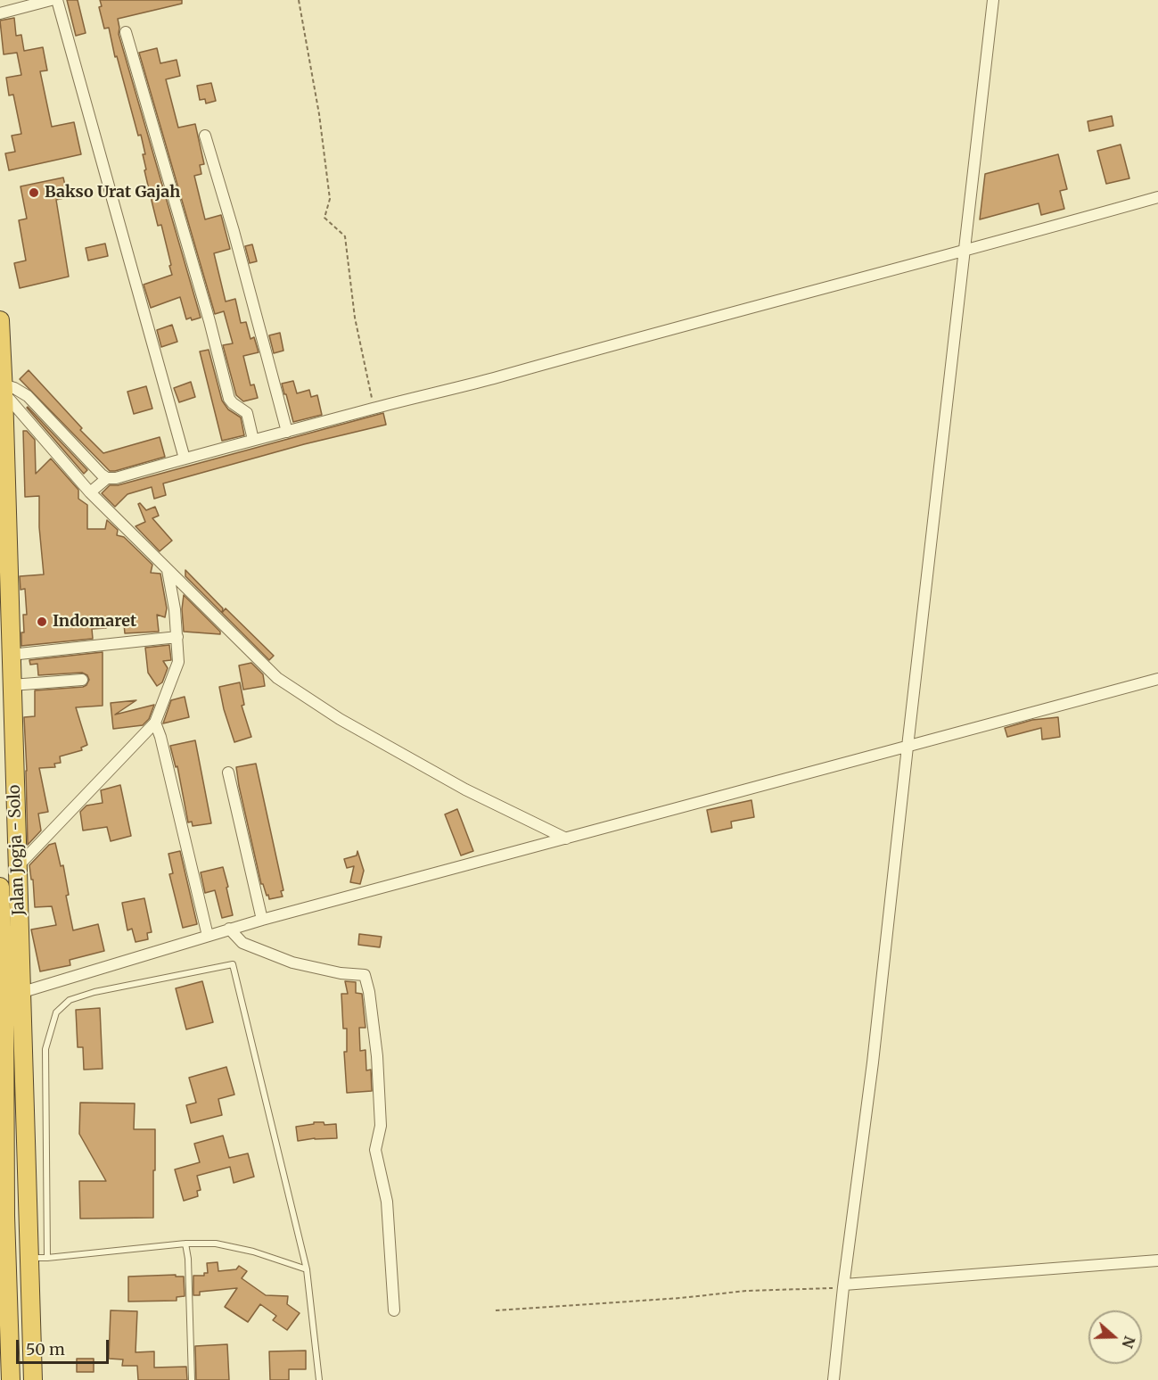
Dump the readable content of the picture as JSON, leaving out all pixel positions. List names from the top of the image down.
{
  "streets": {
    "highway": ["Jalan Jogja - Solo"]
  },
  "places": ["Bakso Urat Gajah", "Indomaret"],
  "scale_bar": "50 m",
  "north": "right"
}
